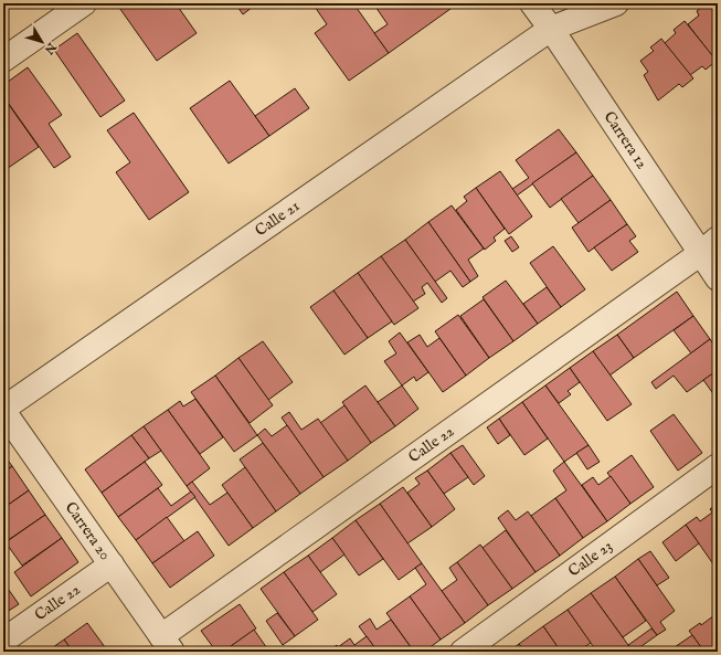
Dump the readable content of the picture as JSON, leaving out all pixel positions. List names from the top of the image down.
{
  "streets": {
    "street": [
      "Carrera 12",
      "Calle 21",
      "Calle 22",
      "Carrera 20",
      "Calle 23"
    ]
  },
  "crossings": [
    ["Carrera 12", "Calle 21"],
    ["Carrera 12", "Calle 22"],
    ["Calle 21", "Carrera 20"],
    ["Calle 22", "Carrera 20"]
  ],
  "north": "bottom right"
}
